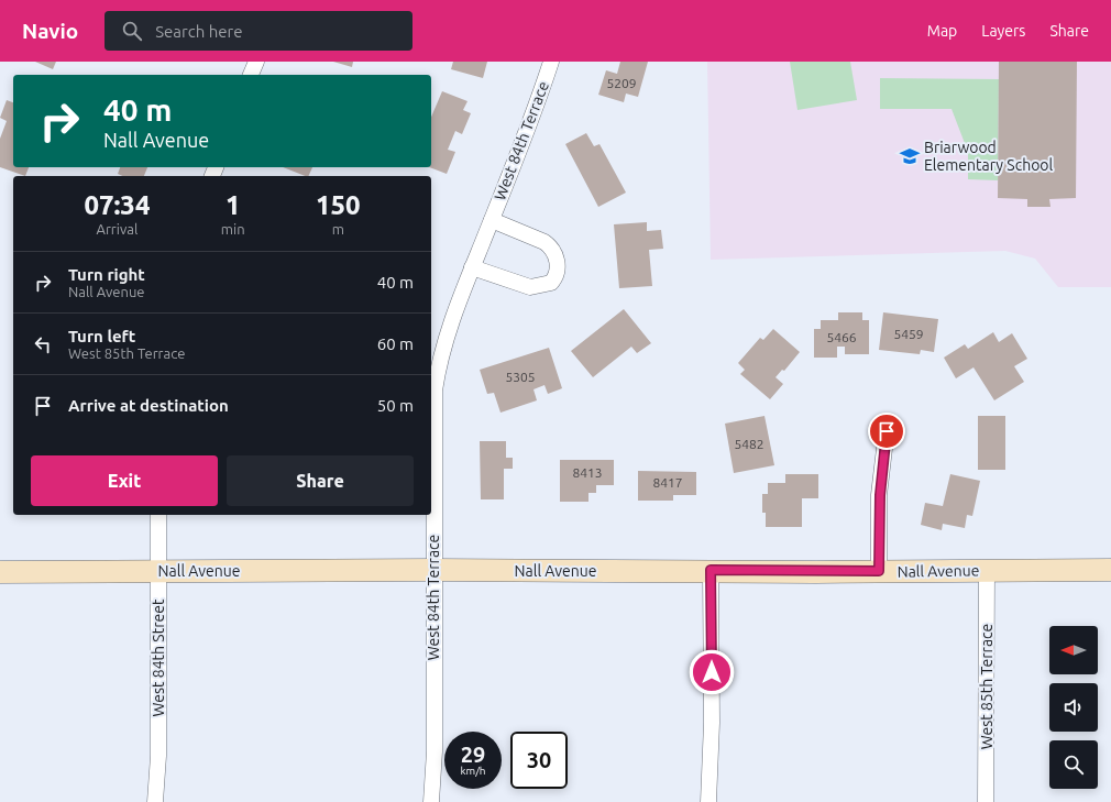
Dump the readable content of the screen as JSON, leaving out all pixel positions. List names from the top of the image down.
{
  "streets": {
    "main road": ["Nall Avenue"],
    "street": ["West 84th Terrace", "West 84th Street", "West 85th Terrace"]
  },
  "crossings": [
    ["West 84th Terrace", "Nall Avenue"],
    ["Nall Avenue", "West 84th Street"],
    ["Nall Avenue", "West 85th Terrace"]
  ],
  "places": {
    "school or university": ["Briarwood Elementary School"]
  },
  "house_numbers": [
    "5209",
    "5459",
    "5466",
    "5305",
    "5482",
    "8413",
    "8417"
  ],
  "north": "left",
  "page": {
    "header": "Navio",
    "search": "Search here",
    "nav": ["Map", "Layers", "Share"],
    "turn": ["40 m", "Nall Avenue"],
    "eta": [
      "07:34",
      "Arrival",
      "1",
      "min",
      "150",
      "m"
    ],
    "list": [
      {
        "name": "Turn right",
        "note": "Nall Avenue",
        "value": "40 m"
      },
      {
        "name": "Turn left",
        "note": "West 85th Terrace",
        "value": "60 m"
      },
      {
        "name": "Arrive at destination",
        "value": "50 m"
      }
    ],
    "buttons": ["Exit", "Share"],
    "speed": "29 km/h",
    "limit": "30"
  }
}
